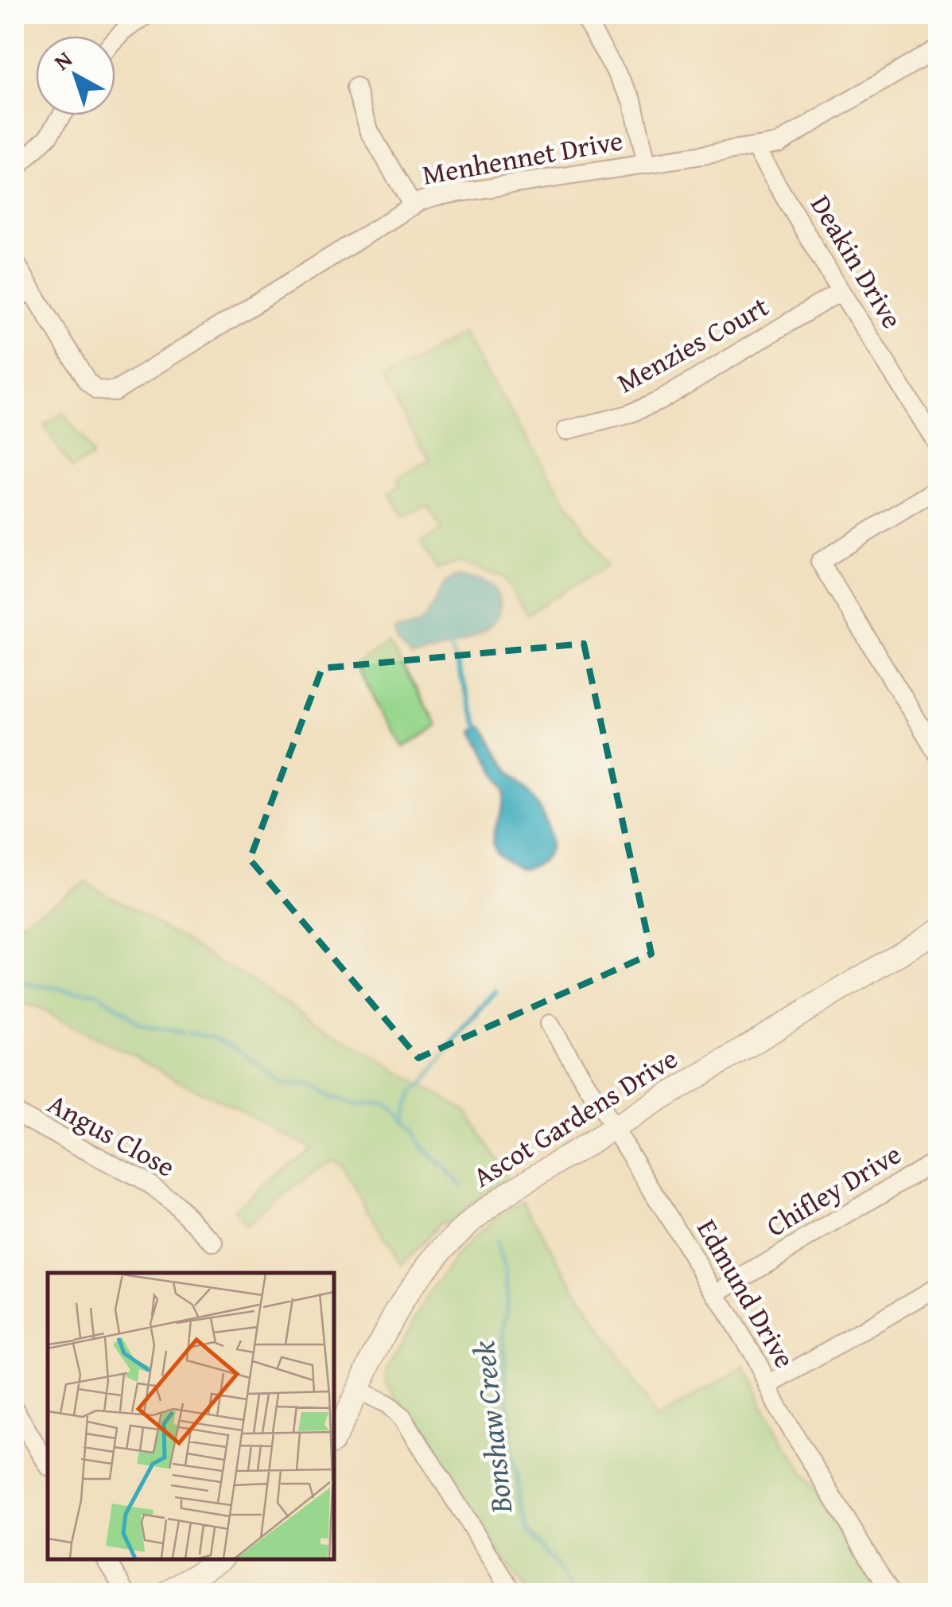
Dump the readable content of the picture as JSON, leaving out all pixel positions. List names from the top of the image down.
{
  "streets": {
    "street": [
      "Menhennet Drive",
      "Deakin Drive",
      "Menzies Court",
      "Ascot Gardens Drive",
      "Angus Close",
      "Chifley Drive",
      "Edmund Drive"
    ]
  },
  "crossings": [
    ["Menhennet Drive", "Deakin Drive"],
    ["Deakin Drive", "Menzies Court"],
    ["Ascot Gardens Drive", "Edmund Drive"],
    ["Chifley Drive", "Edmund Drive"]
  ],
  "water": ["Bonshaw Creek"],
  "north": "top left"
}
